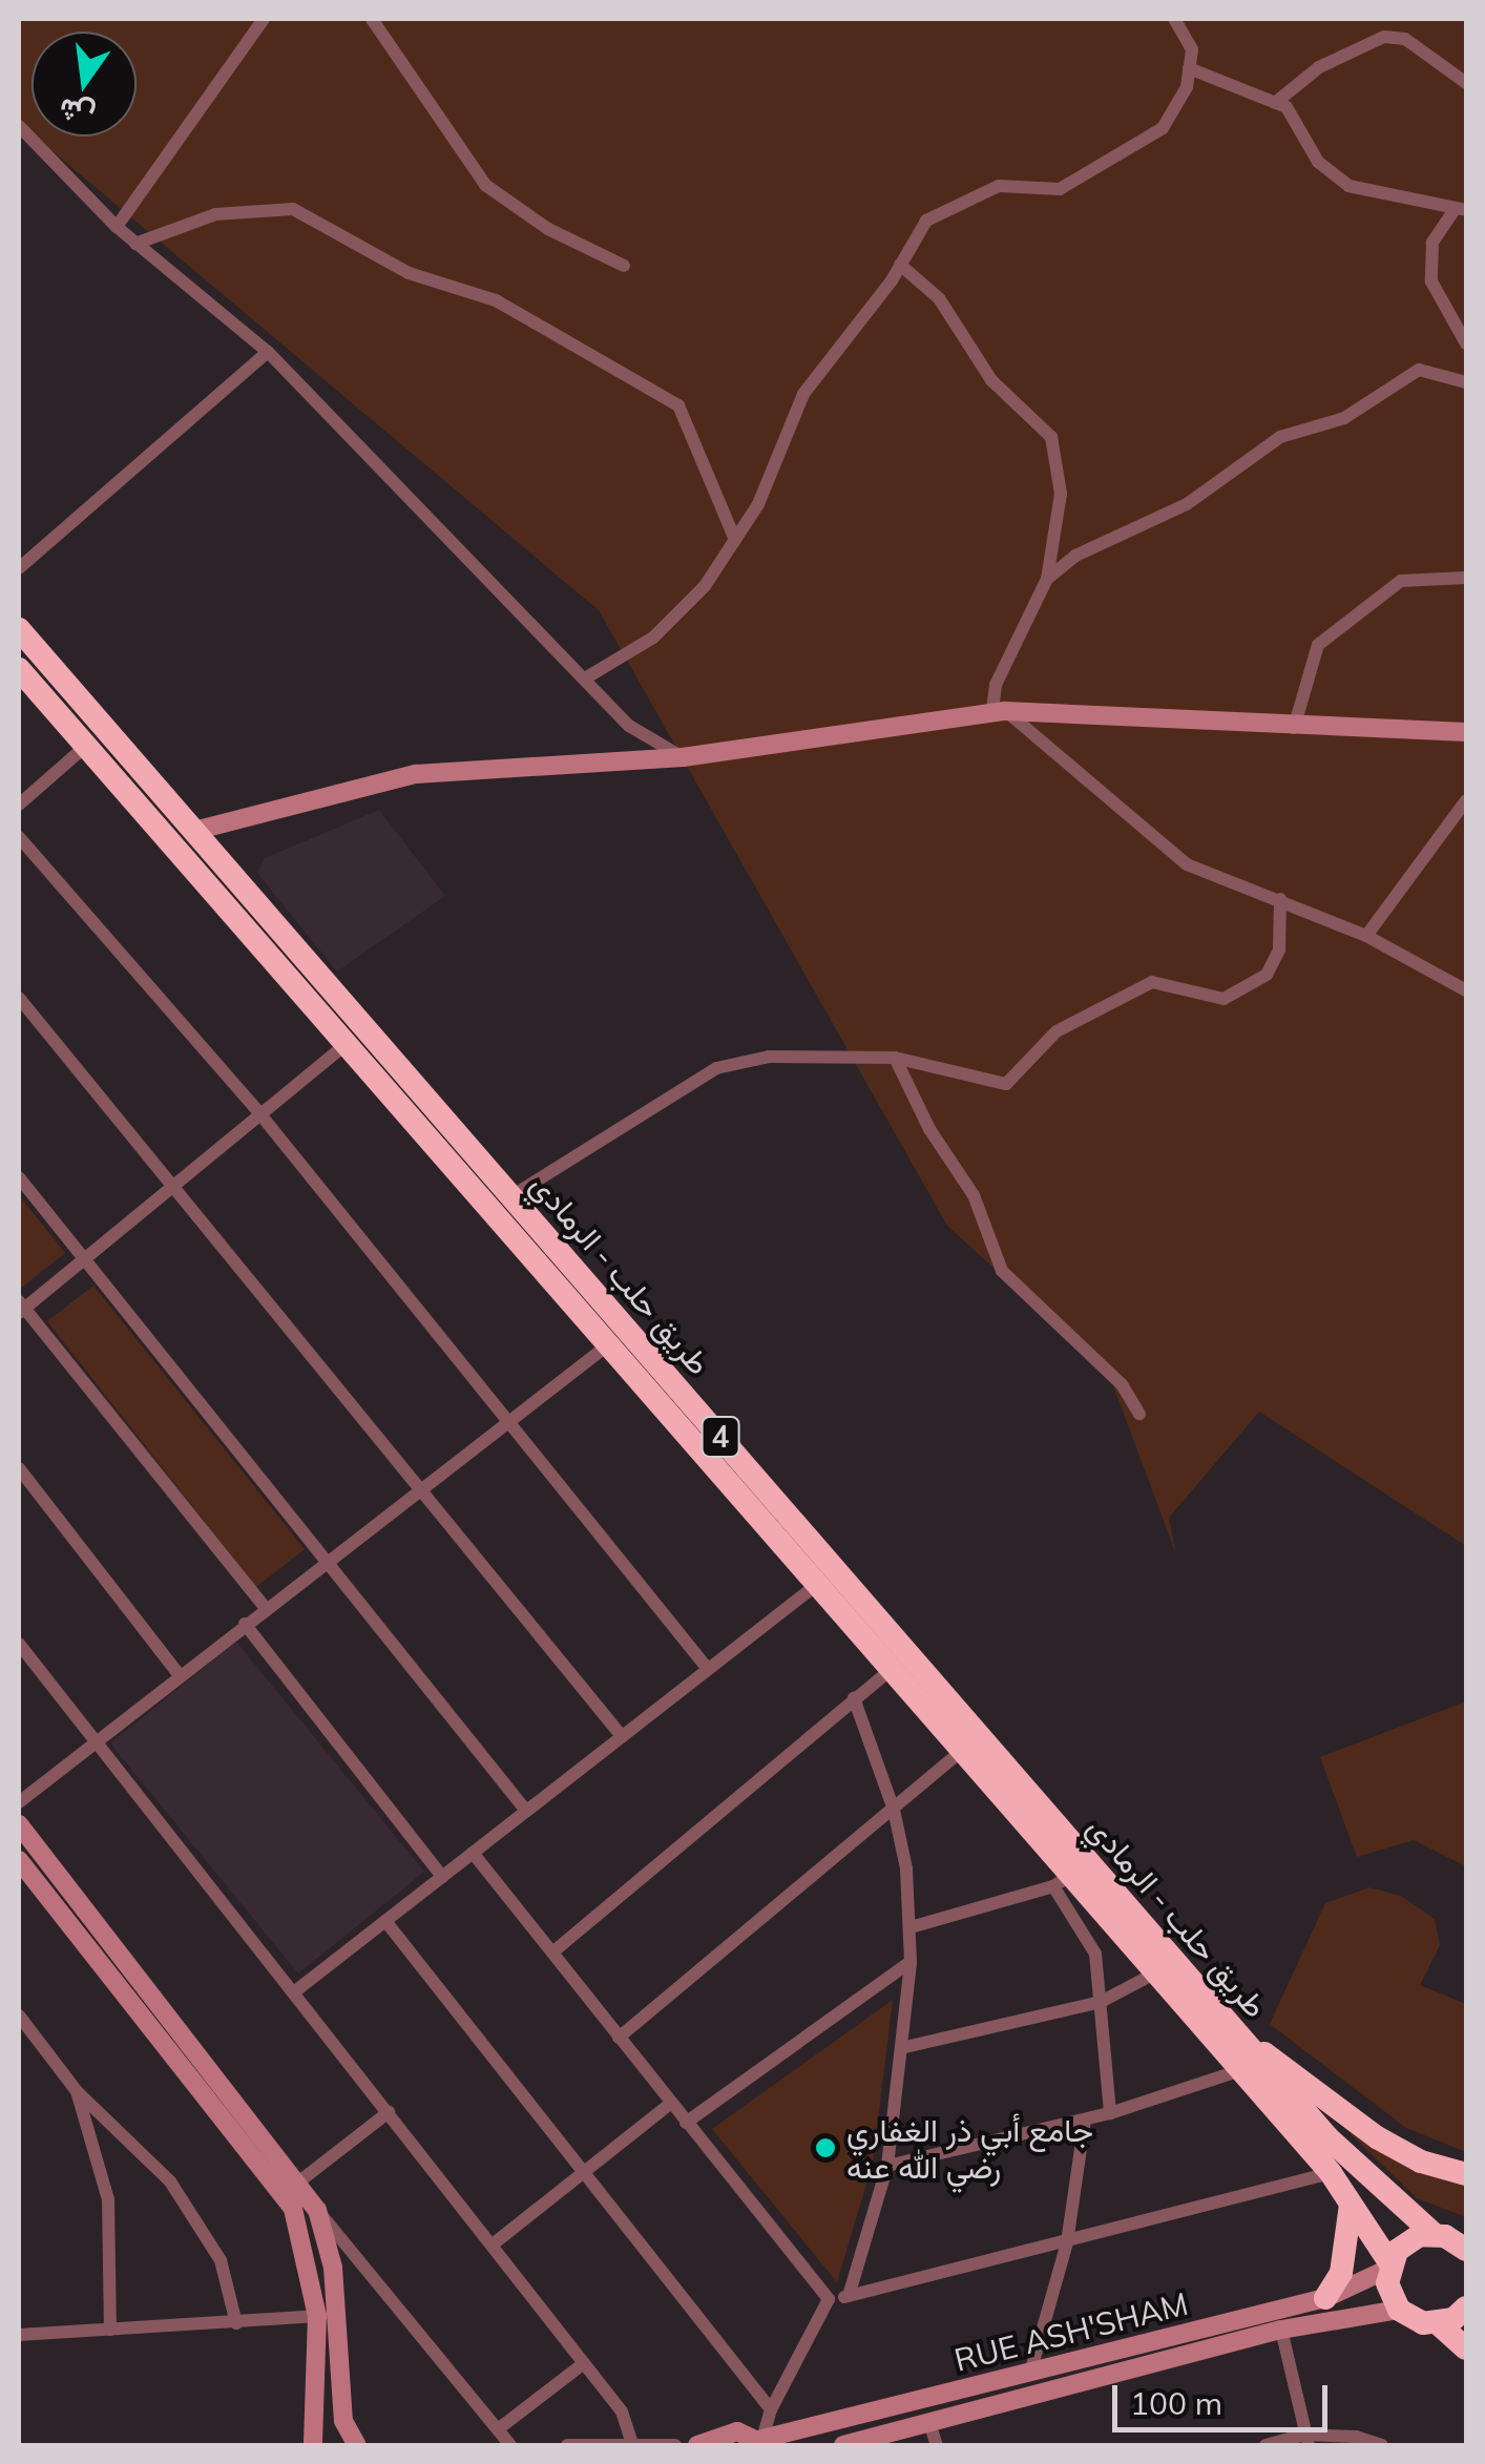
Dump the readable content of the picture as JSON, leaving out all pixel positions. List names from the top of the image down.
{
  "streets": {
    "highway": ["طريق حلب - الرمادي", "4"],
    "street": ["RUE ASH'SHAM"]
  },
  "crossings": [
    ["طريق حلب - الرمادي", "4"],
    ["طريق حلب - الرمادي", "RUE ASH'SHAM"],
    ["4", "RUE ASH'SHAM"]
  ],
  "places": ["جامع أبي ذر الغفاري رضي الله عنه"],
  "scale_bar": "100 m",
  "north": "bottom"
}
